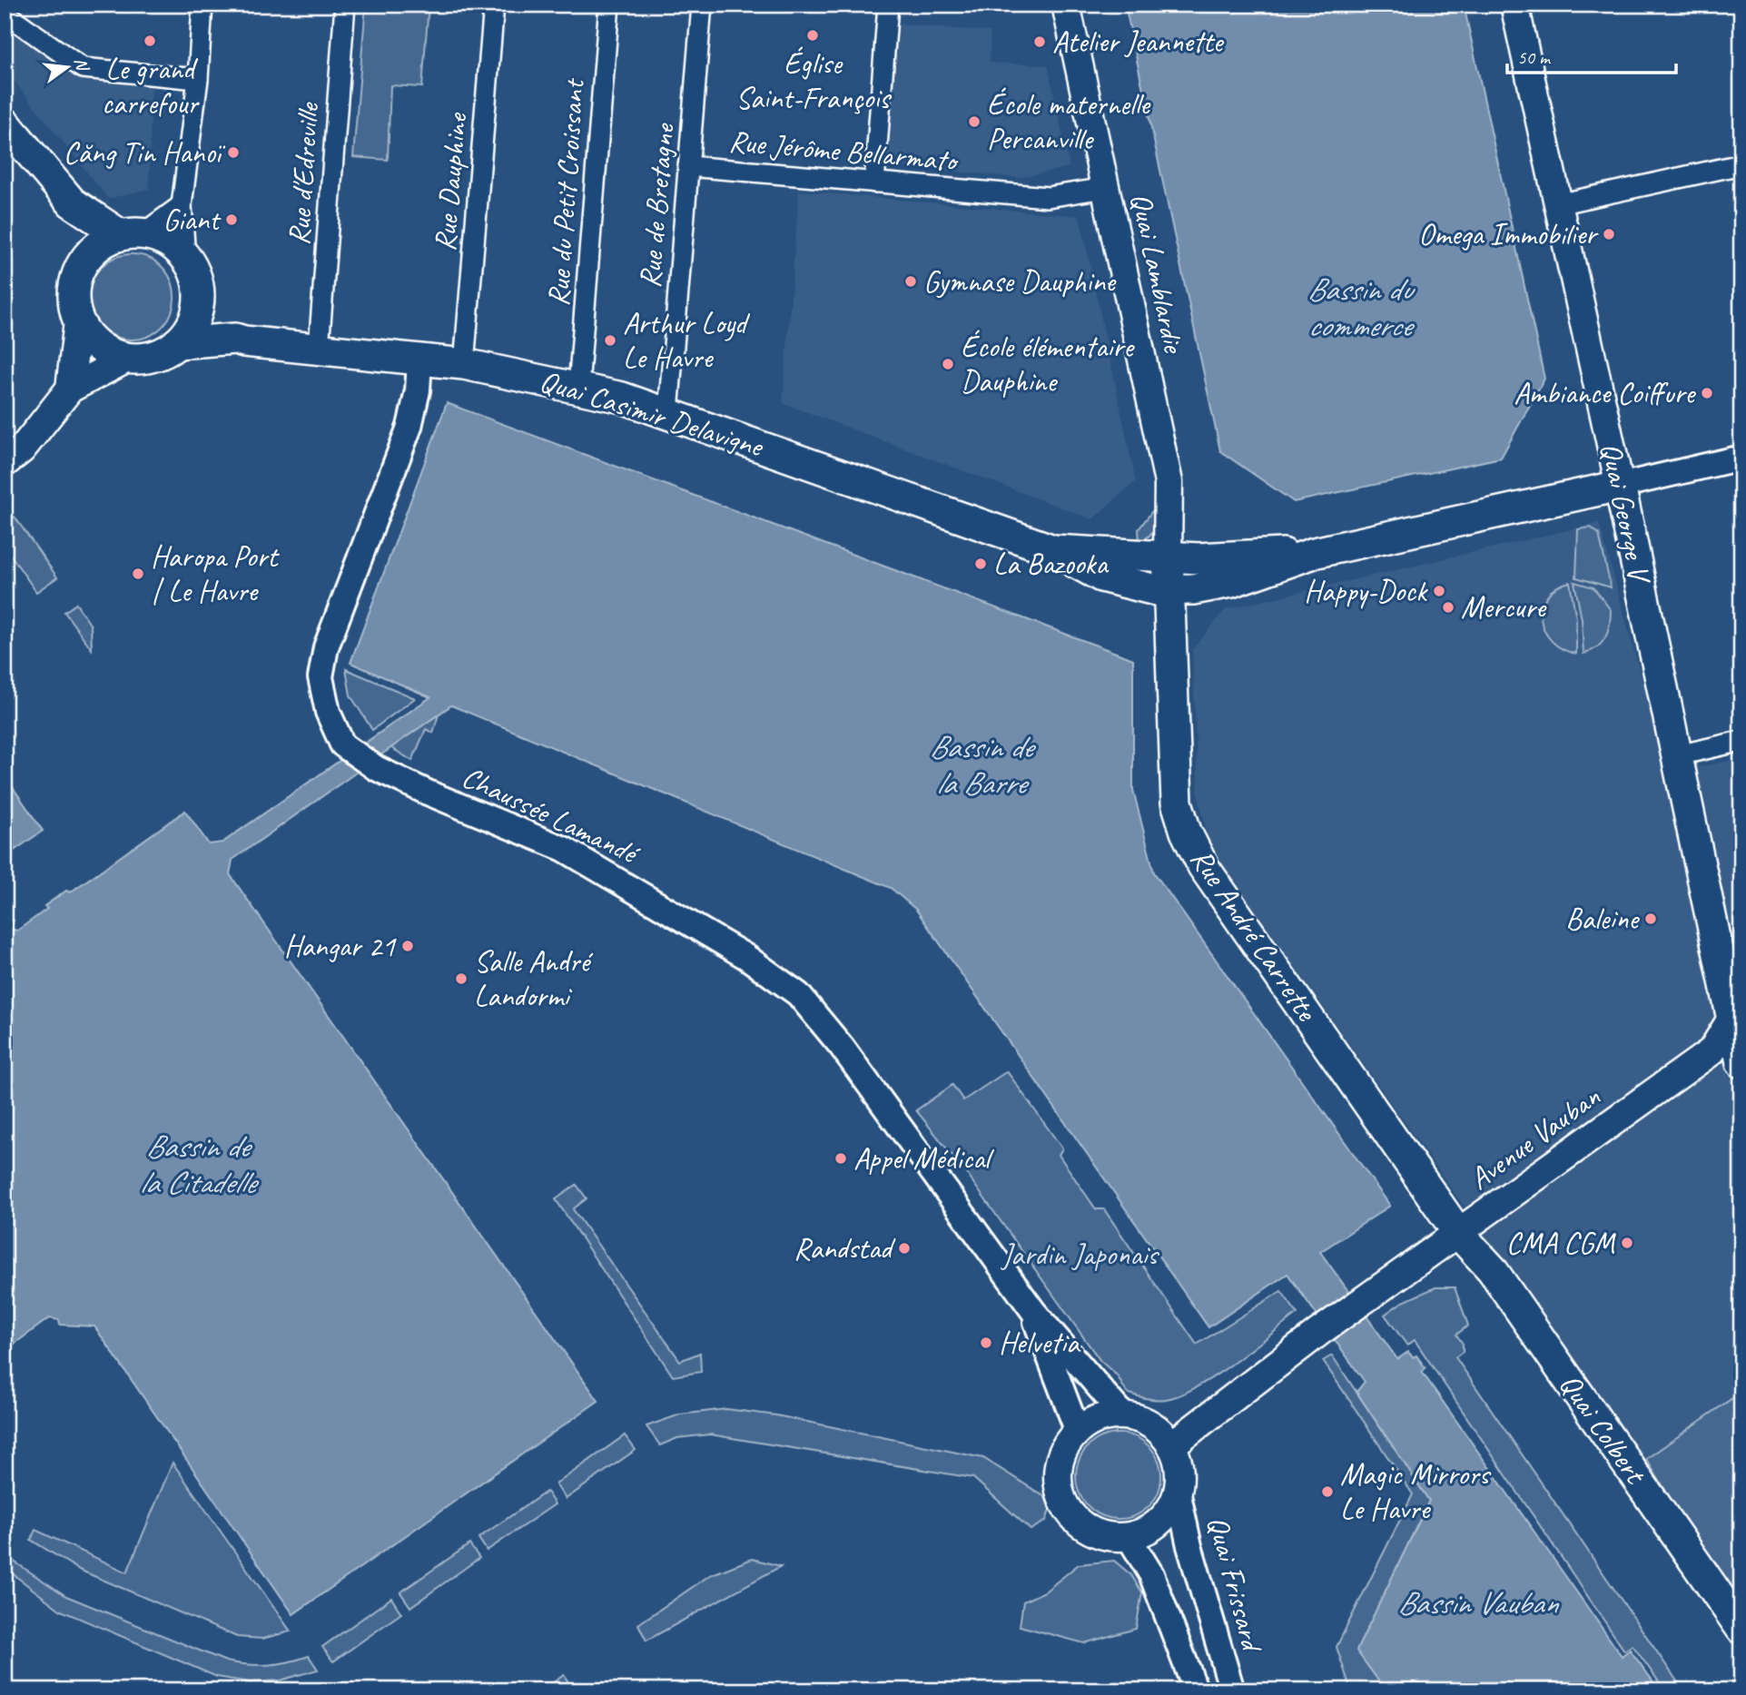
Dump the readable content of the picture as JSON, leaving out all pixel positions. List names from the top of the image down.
{
  "streets": {
    "main road": [
      "Quai Lamblardie",
      "Quai Casimir Delavigne",
      "Quai George V",
      "Rue André Carrette",
      "Avenue Vauban",
      "Quai Colbert"
    ],
    "street": [
      "Rue Jérôme Bellarmato",
      "Rue d'Edreville",
      "Rue Dauphine",
      "Rue du Petit Croissant",
      "Rue de Bretagne",
      "Chaussée Lamandé",
      "Quai Frissard"
    ]
  },
  "crossings": [
    ["Rue Jérôme Bellarmato", "Rue de Bretagne"],
    ["Rue Jérôme Bellarmato", "Quai Lamblardie"],
    ["Rue d'Edreville", "Quai Casimir Delavigne"],
    ["Rue Dauphine", "Quai Casimir Delavigne"],
    ["Rue du Petit Croissant", "Quai Casimir Delavigne"],
    ["Rue de Bretagne", "Quai Casimir Delavigne"],
    ["Quai Lamblardie", "Quai Casimir Delavigne"],
    ["Quai Lamblardie", "Rue André Carrette"],
    ["Quai Casimir Delavigne", "Chaussée Lamandé"],
    ["Quai Casimir Delavigne", "Rue André Carrette"],
    ["Quai George V", "Avenue Vauban"],
    ["Chaussée Lamandé", "Avenue Vauban"],
    ["Chaussée Lamandé", "Quai Frissard"],
    ["Rue André Carrette", "Avenue Vauban"],
    ["Rue André Carrette", "Quai Colbert"],
    ["Avenue Vauban", "Quai Colbert"],
    ["Avenue Vauban", "Quai Frissard"]
  ],
  "water": [
    "Bassin du commerce",
    "Bassin de la Barre",
    "Bassin de la Citadelle",
    "Bassin Vauban"
  ],
  "parks": ["Jardin Japonais"],
  "places": [
    "Église Saint-François",
    "Le grand carrefour",
    "Atelier Jeannette",
    "École maternelle Percanville",
    "Căng Tin Hanoï",
    "Giant",
    "Omega Immobilier",
    "Gymnase Dauphine",
    "Arthur Loyd Le Havre",
    "École élémentaire Dauphine",
    "Ambiance Coiffure",
    "La Bazooka",
    "Haropa Port | Le Havre",
    "Happy-Dock",
    "Mercure",
    "Baleine",
    "Hangar 21",
    "Salle André Landormi",
    "Appel Médical",
    "CMA CGM",
    "Randstad",
    "Helvetia",
    "Magic Mirrors Le Havre"
  ],
  "scale_bar": "50 m",
  "north": "right"
}
